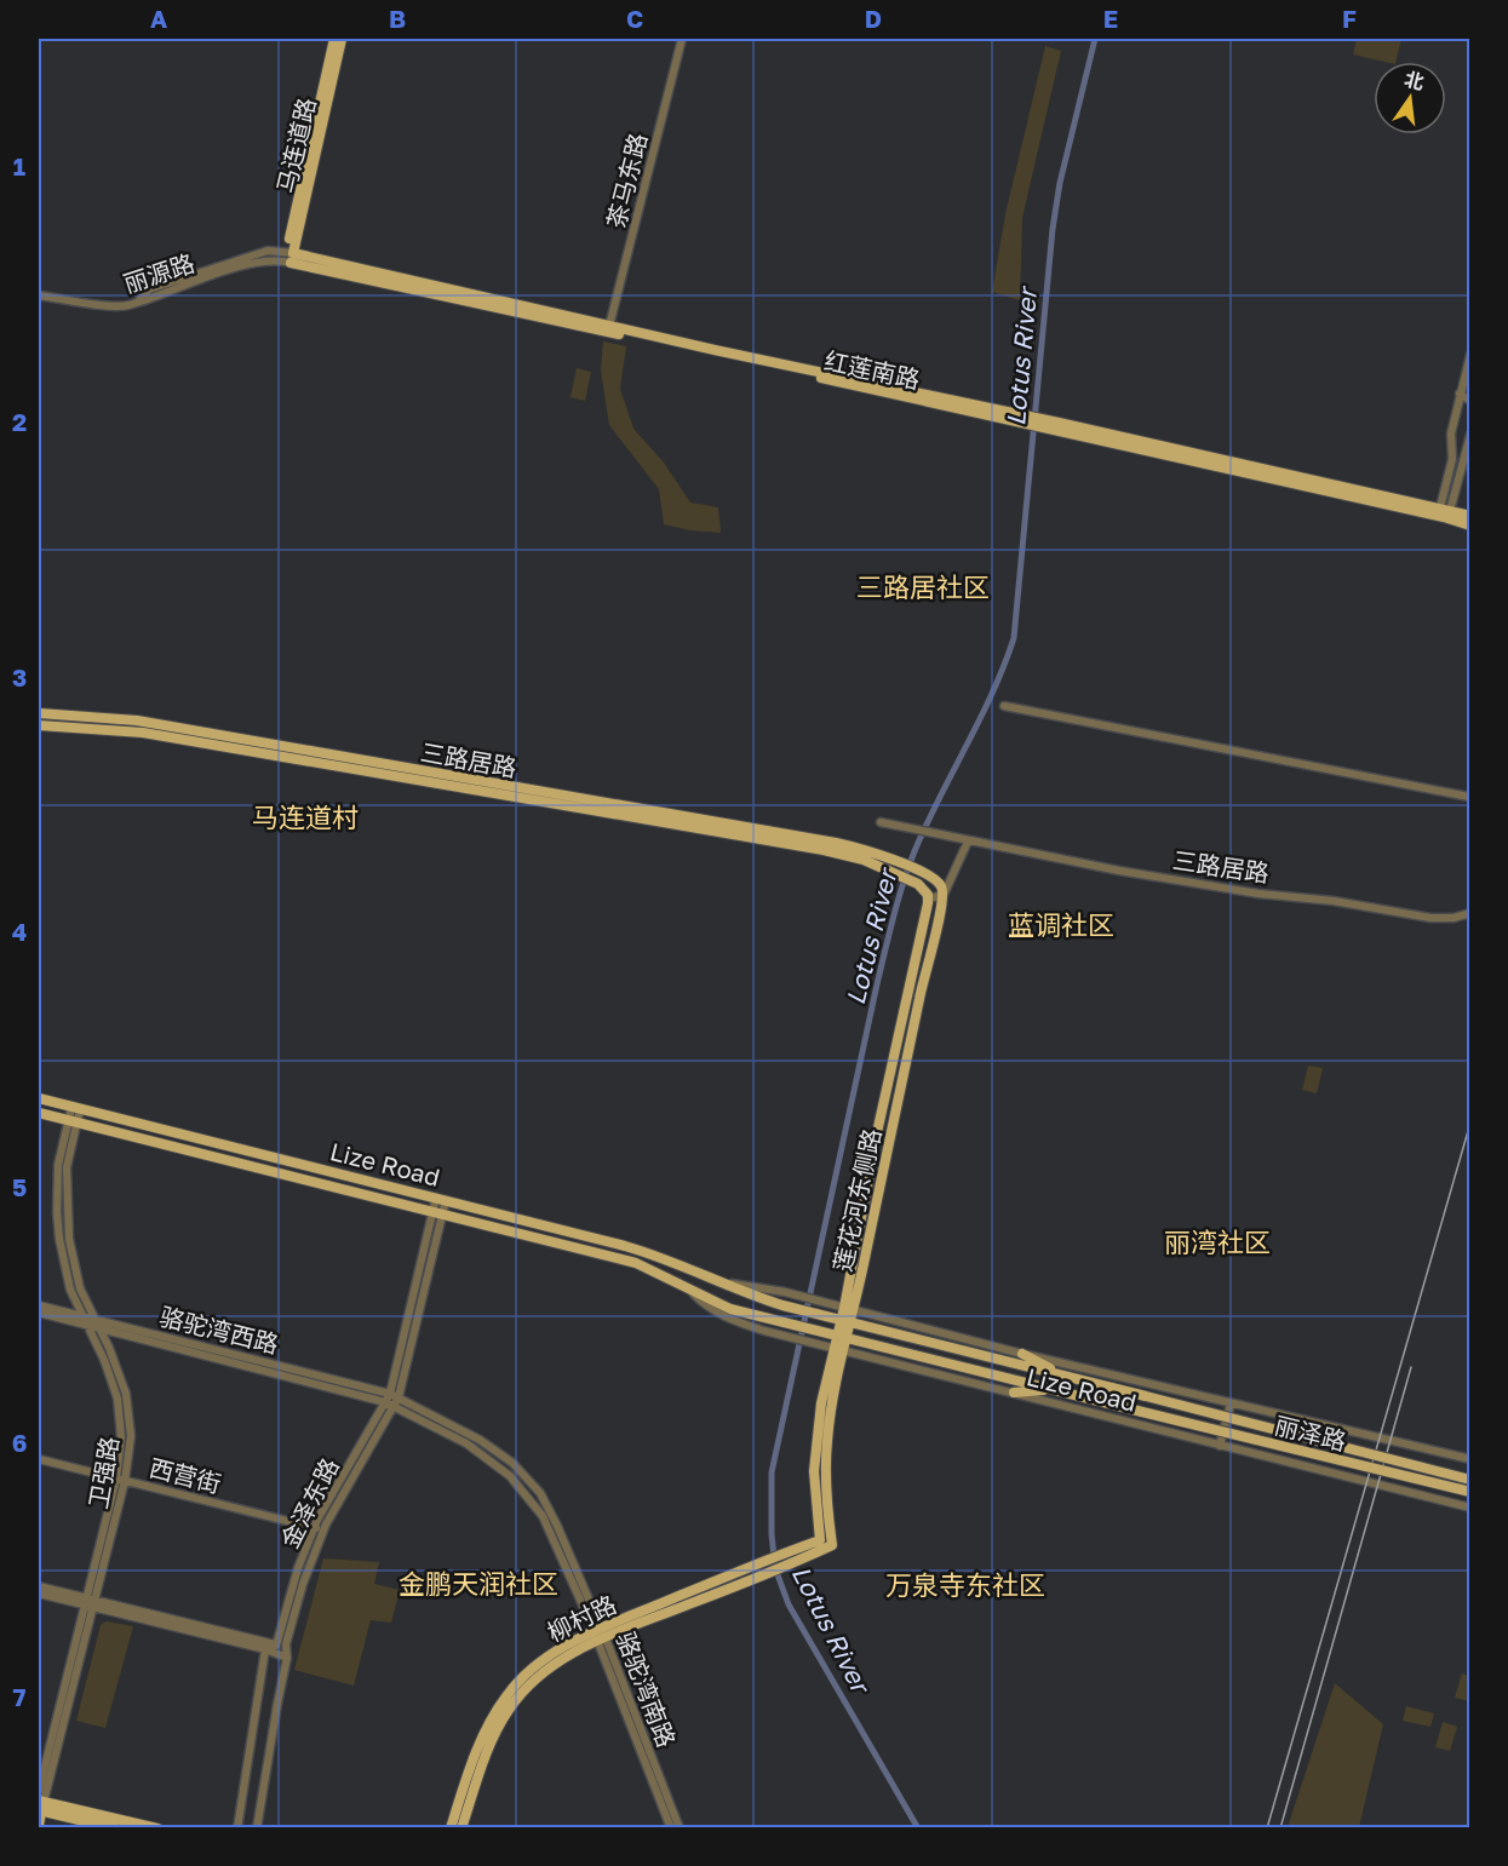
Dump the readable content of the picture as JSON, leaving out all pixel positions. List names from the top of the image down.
{
  "streets": {
    "main road": [
      "马连道路",
      "红莲南路",
      "三路居路",
      "Lize Road",
      "莲花河东侧路",
      "丽泽路",
      "柳村路"
    ],
    "street": [
      "茶马东路",
      "丽源路",
      "骆驼湾西路",
      "卫强路",
      "西营街",
      "金泽东路",
      "骆驼湾南路"
    ]
  },
  "crossings": [
    ["马连道路", "丽源路"],
    ["马连道路", "红莲南路"],
    ["茶马东路", "红莲南路"],
    ["丽源路", "红莲南路"],
    ["三路居路", "莲花河东侧路"],
    ["Lize Road", "莲花河东侧路"],
    ["Lize Road", "丽泽路"],
    ["Lize Road", "卫强路"],
    ["Lize Road", "金泽东路"],
    ["莲花河东侧路", "柳村路"],
    ["莲花河东侧路", "骆驼湾南路"],
    ["骆驼湾西路", "卫强路"],
    ["骆驼湾西路", "金泽东路"],
    ["骆驼湾西路", "骆驼湾南路"],
    ["卫强路", "西营街"],
    ["西营街", "金泽东路"],
    ["金泽东路", "骆驼湾南路"],
    ["柳村路", "骆驼湾南路"]
  ],
  "districts": [
    "三路居社区",
    "马连道村",
    "蓝调社区",
    "丽湾社区",
    "金鹏天润社区",
    "万泉寺东社区"
  ],
  "water": ["Lotus River"],
  "north": "top",
  "grid": {
    "columns": [
      "A",
      "B",
      "C",
      "D",
      "E",
      "F"
    ],
    "rows": [
      "1",
      "2",
      "3",
      "4",
      "5",
      "6",
      "7"
    ]
  }
}
